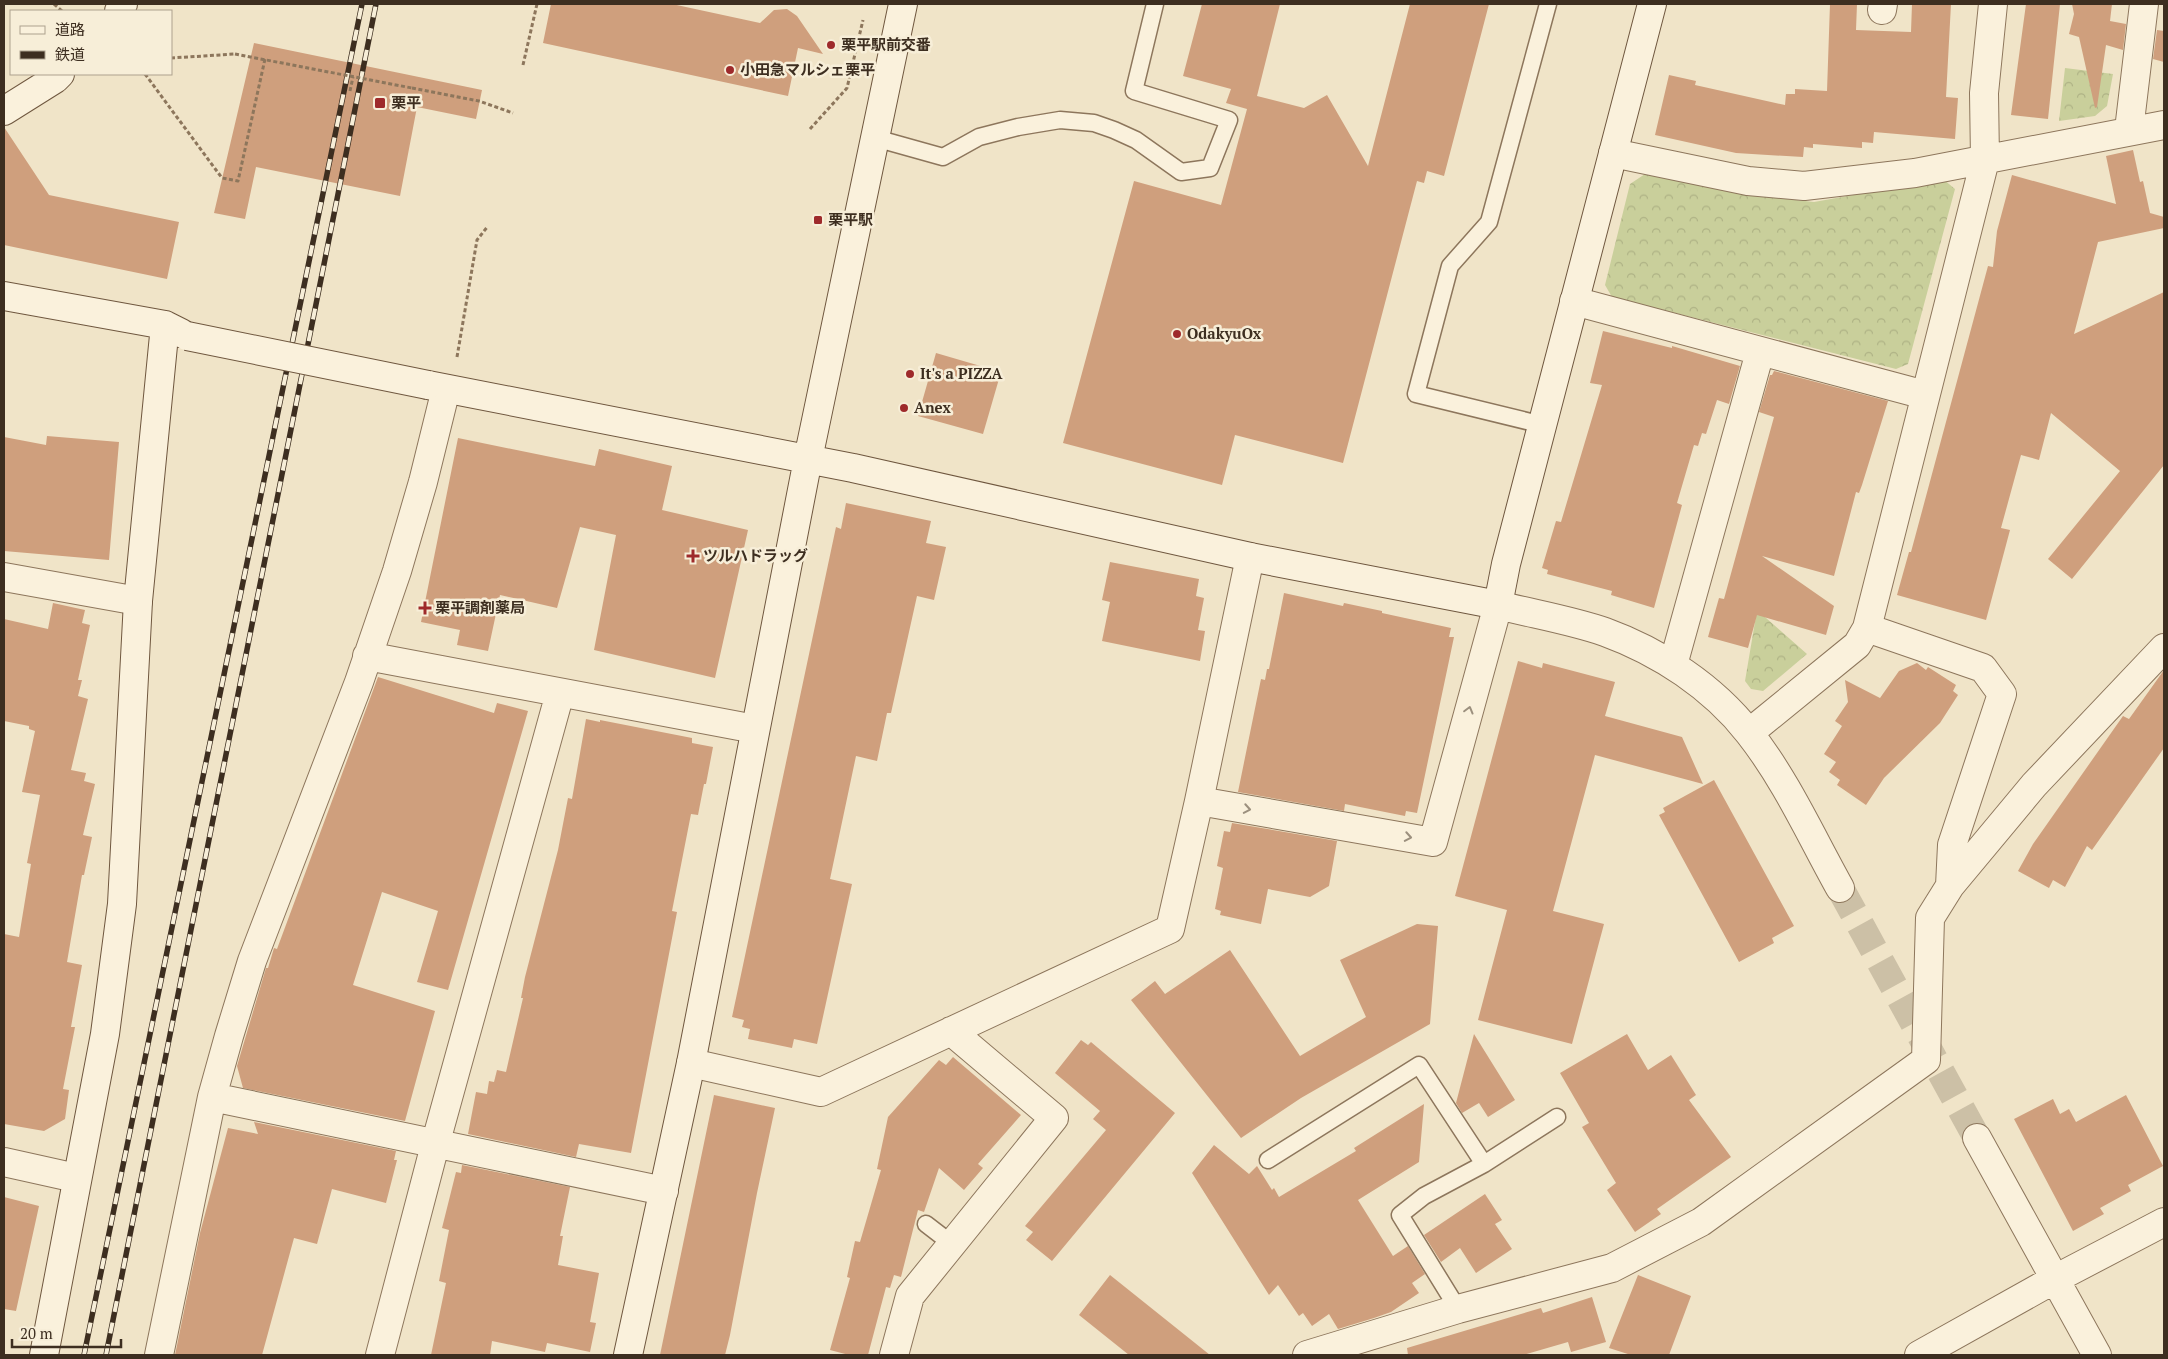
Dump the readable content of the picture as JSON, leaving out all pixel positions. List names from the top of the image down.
{
  "places": {
    "other": [
      "栗平駅前交番",
      "小田急マルシェ栗平",
      "OdakyuOx",
      "It's a PIZZA",
      "Anex"
    ],
    "transit": ["栗平", "栗平駅"],
    "health": ["ツルハドラッグ", "栗平調剤薬局"]
  },
  "legend": ["道路", "鉄道"],
  "scale_bar": "20 m"
}
